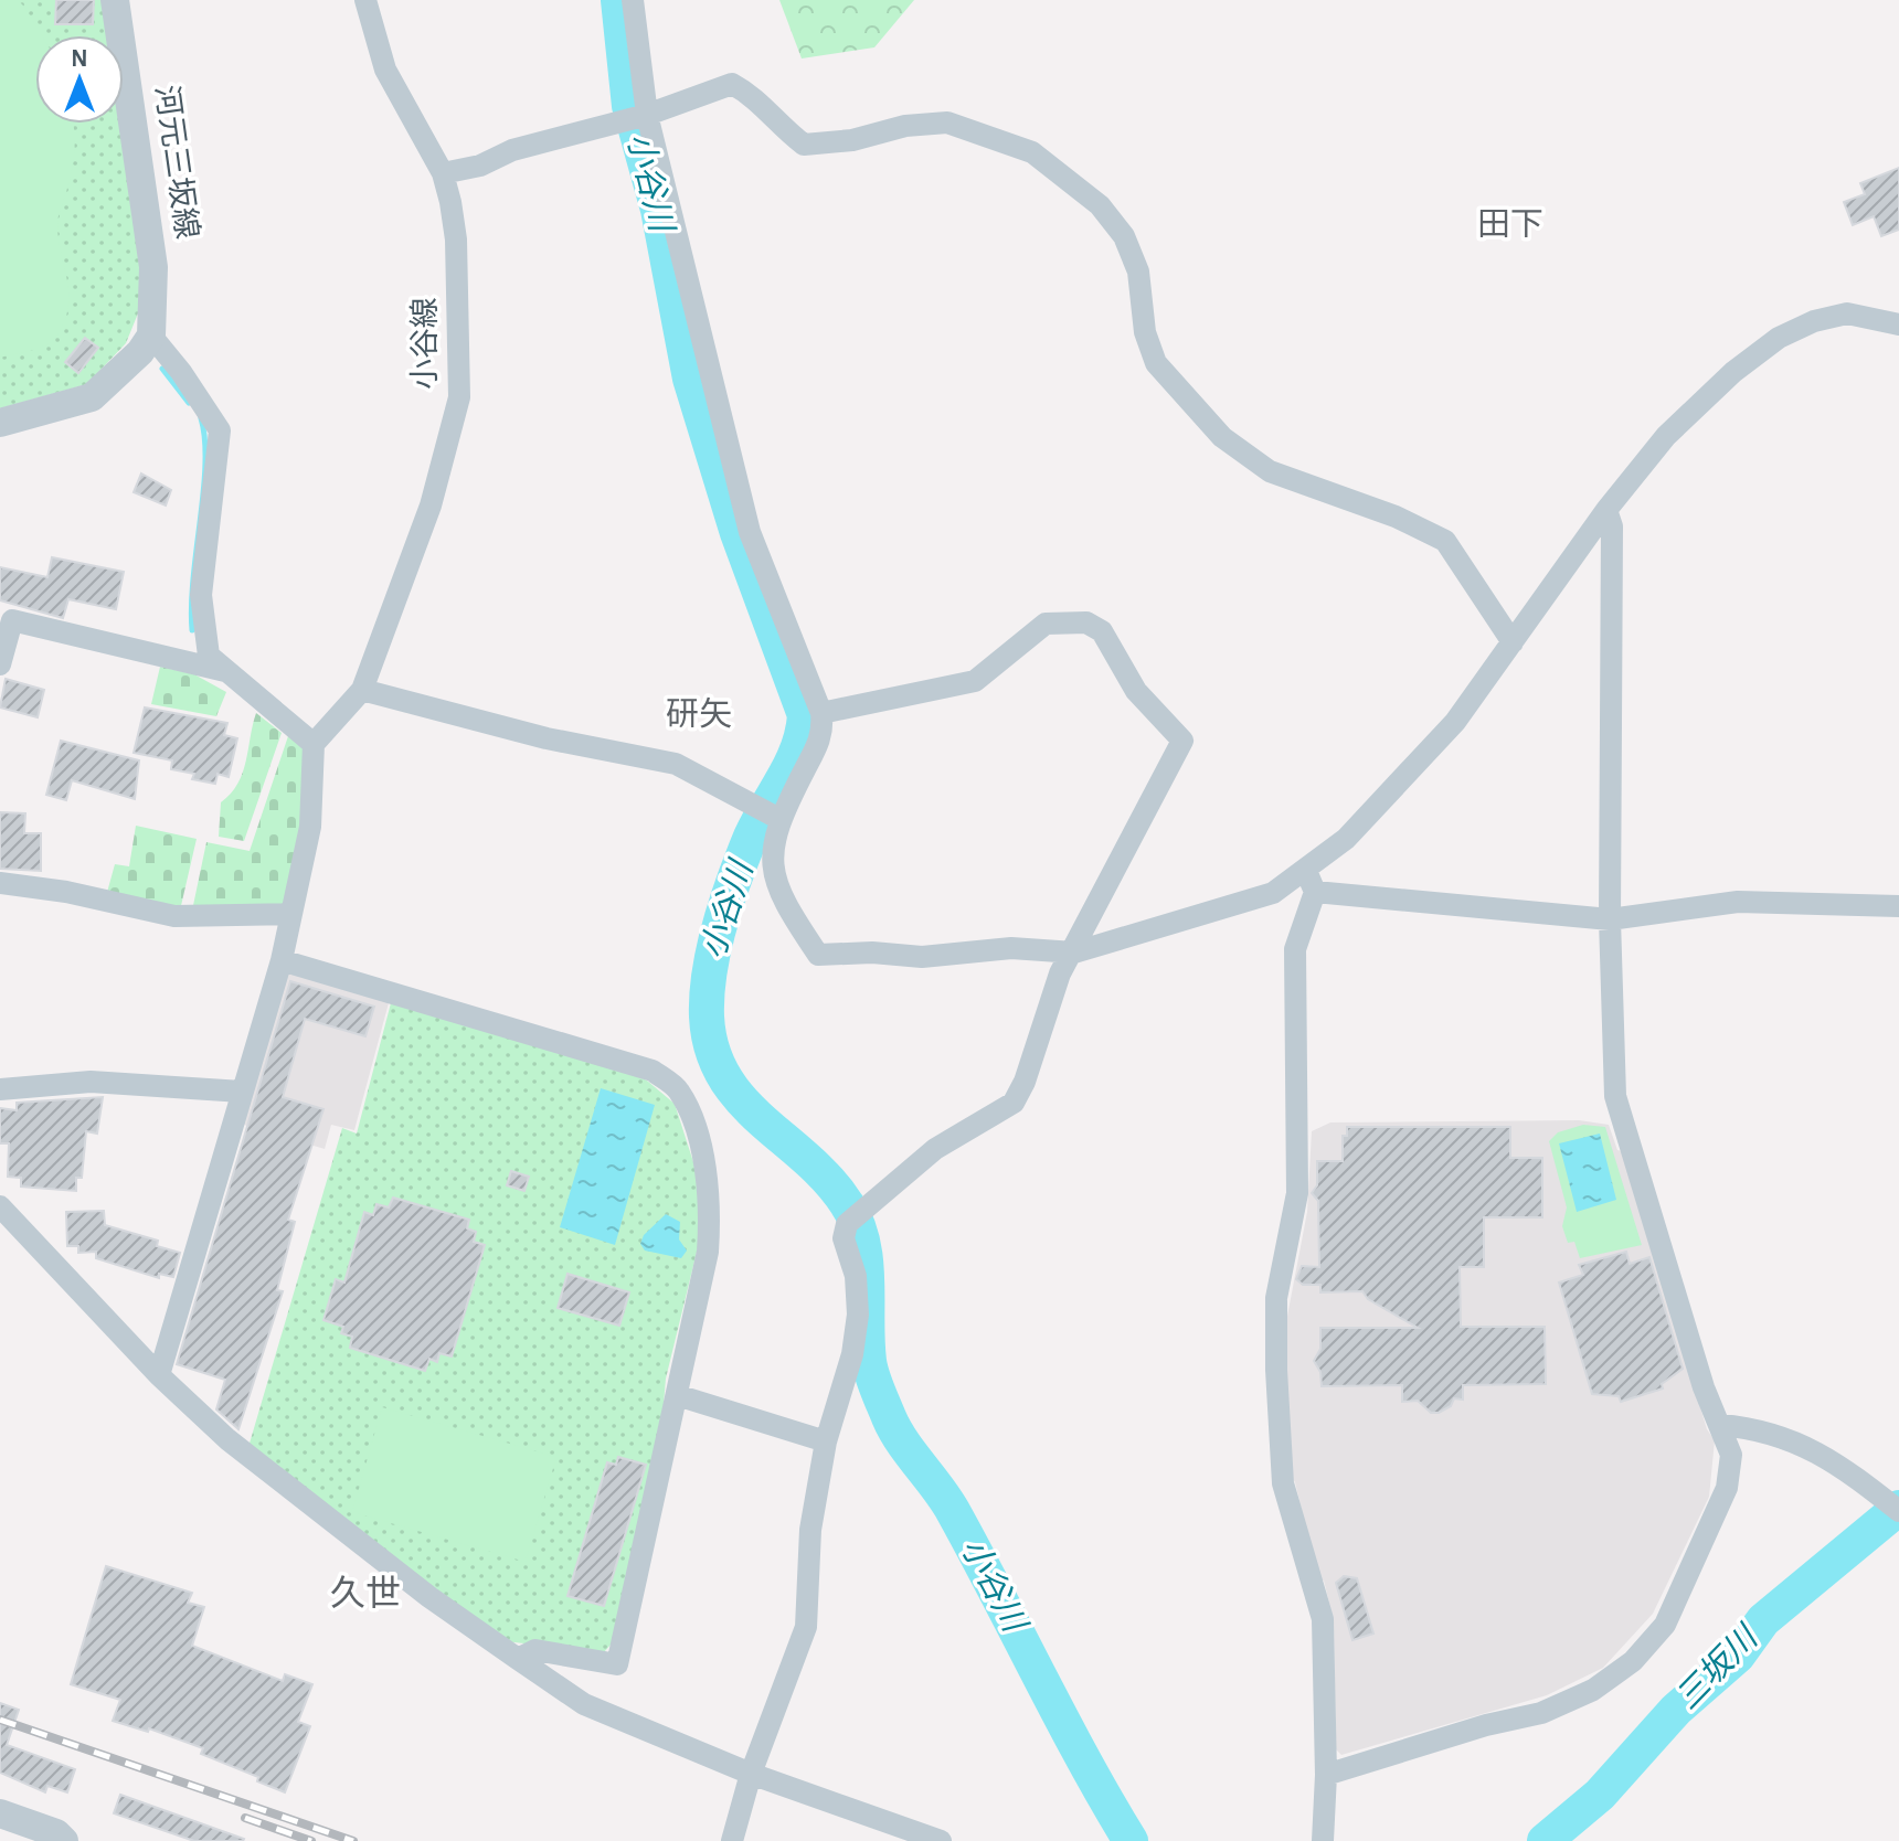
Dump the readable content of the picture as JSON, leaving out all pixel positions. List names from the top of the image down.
{
  "streets": {
    "street": ["河元三坂線", "小谷線"]
  },
  "districts": ["田下", "研矢", "久世"],
  "water": ["小谷川", "三坂川"],
  "north": "top"
}
